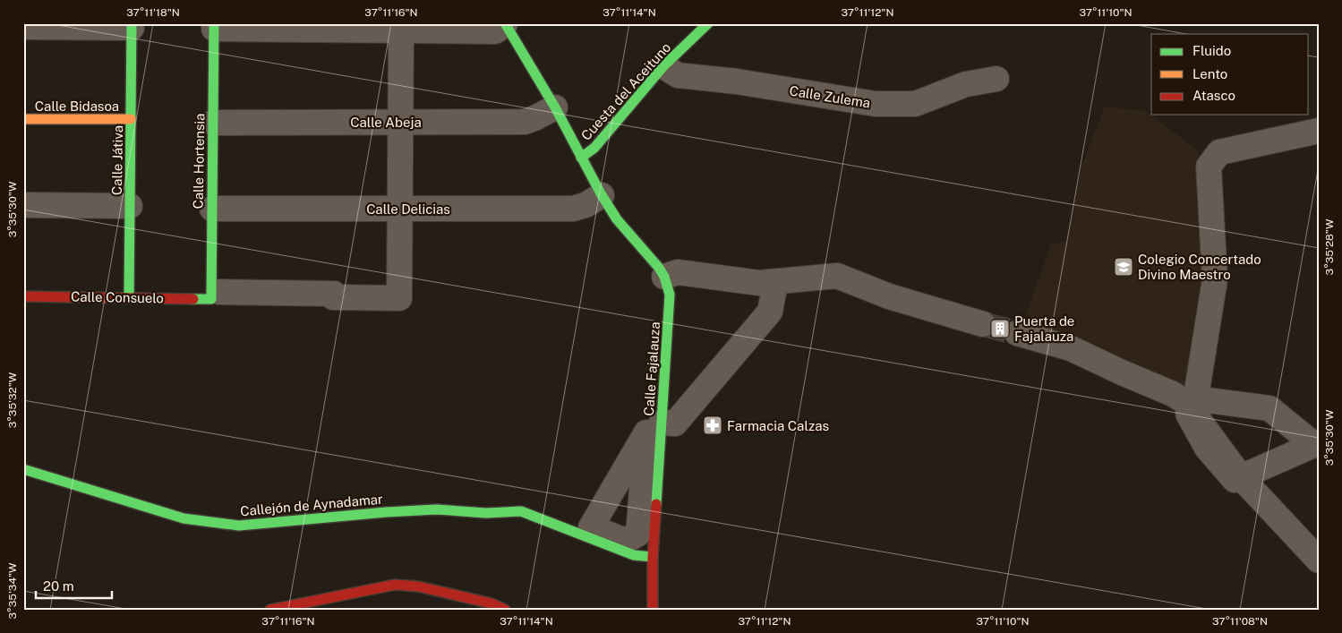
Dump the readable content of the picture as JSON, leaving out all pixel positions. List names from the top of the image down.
{
  "streets": {
    "street": [
      "Cuesta del Aceituno",
      "Calle Zulema",
      "Calle Bidasoa",
      "Calle Abeja",
      "Calle Játiva",
      "Calle Hortensia",
      "Calle Delicias",
      "Calle Consuelo",
      "Calle Fajalauza",
      "Callejón de Aynadamar"
    ]
  },
  "crossings": [
    ["Cuesta del Aceituno", "Calle Zulema"],
    ["Cuesta del Aceituno", "Calle Fajalauza"],
    ["Calle Bidasoa", "Calle Játiva"],
    ["Calle Abeja", "Calle Hortensia"],
    ["Calle Abeja", "Calle Fajalauza"],
    ["Calle Játiva", "Calle Consuelo"],
    ["Calle Hortensia", "Calle Delicias"],
    ["Calle Hortensia", "Calle Consuelo"],
    ["Calle Delicias", "Calle Consuelo"],
    ["Calle Delicias", "Calle Fajalauza"],
    ["Calle Fajalauza", "Callejón de Aynadamar"]
  ],
  "places": {
    "school or university": ["Colegio Concertado Divino Maestro"],
    "building": ["Puerta de Fajalauza"],
    "pharmacy": ["Farmacia Calzas"]
  },
  "legend": ["Fluido", "Lento", "Atasco"],
  "scale_bar": "20 m",
  "coordinates": [
    "37°11'18\"N",
    "37°11'16\"N",
    "37°11'14\"N",
    "37°11'12\"N",
    "37°11'10\"N",
    "3°35'30\"W",
    "3°35'28\"W",
    "3°35'32\"W",
    "3°35'34\"W",
    "37°11'08\"N"
  ]
}
